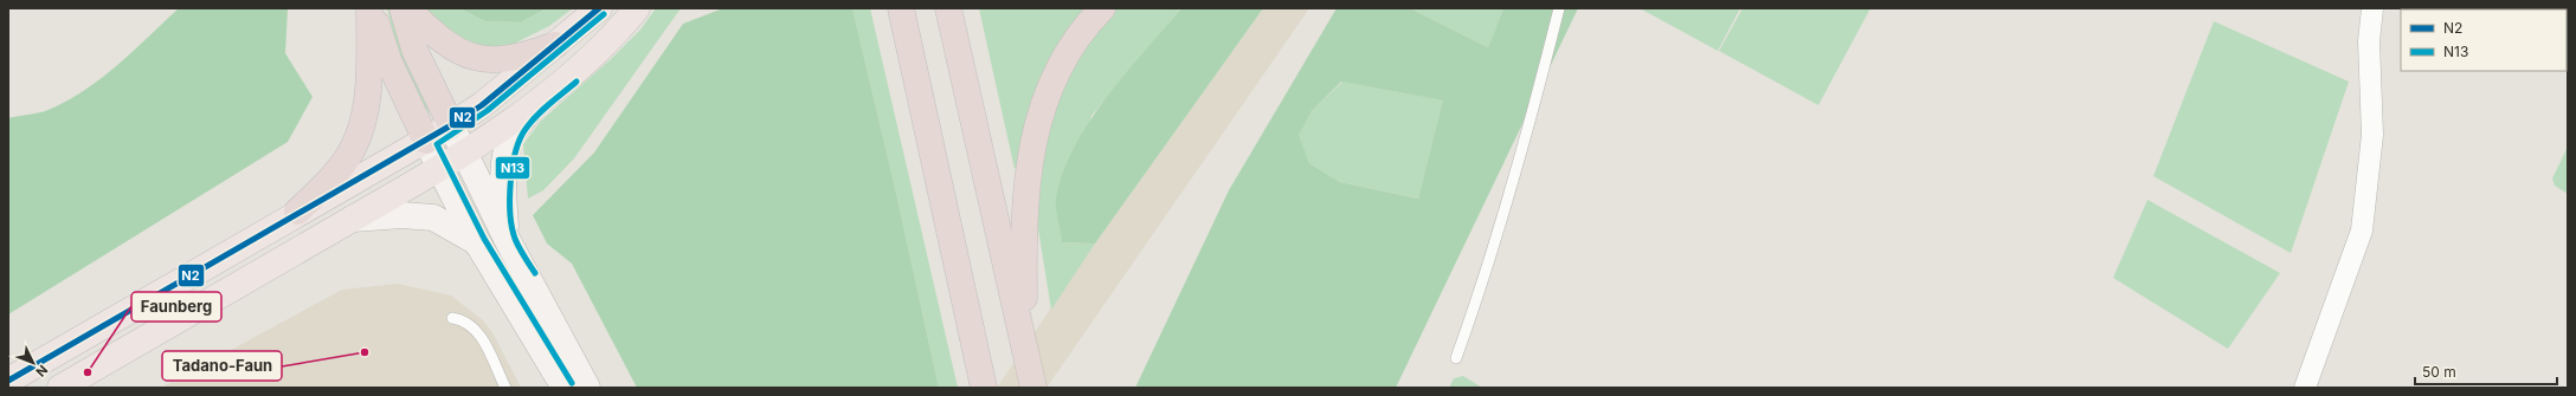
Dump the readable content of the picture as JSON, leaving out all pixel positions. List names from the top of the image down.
{
  "places": ["Tadano-Faun", "Faunberg"],
  "lines": ["transit line N2", "transit line N13"],
  "legend": ["N2", "N13"],
  "scale_bar": "50 m",
  "north": "bottom right"
}
